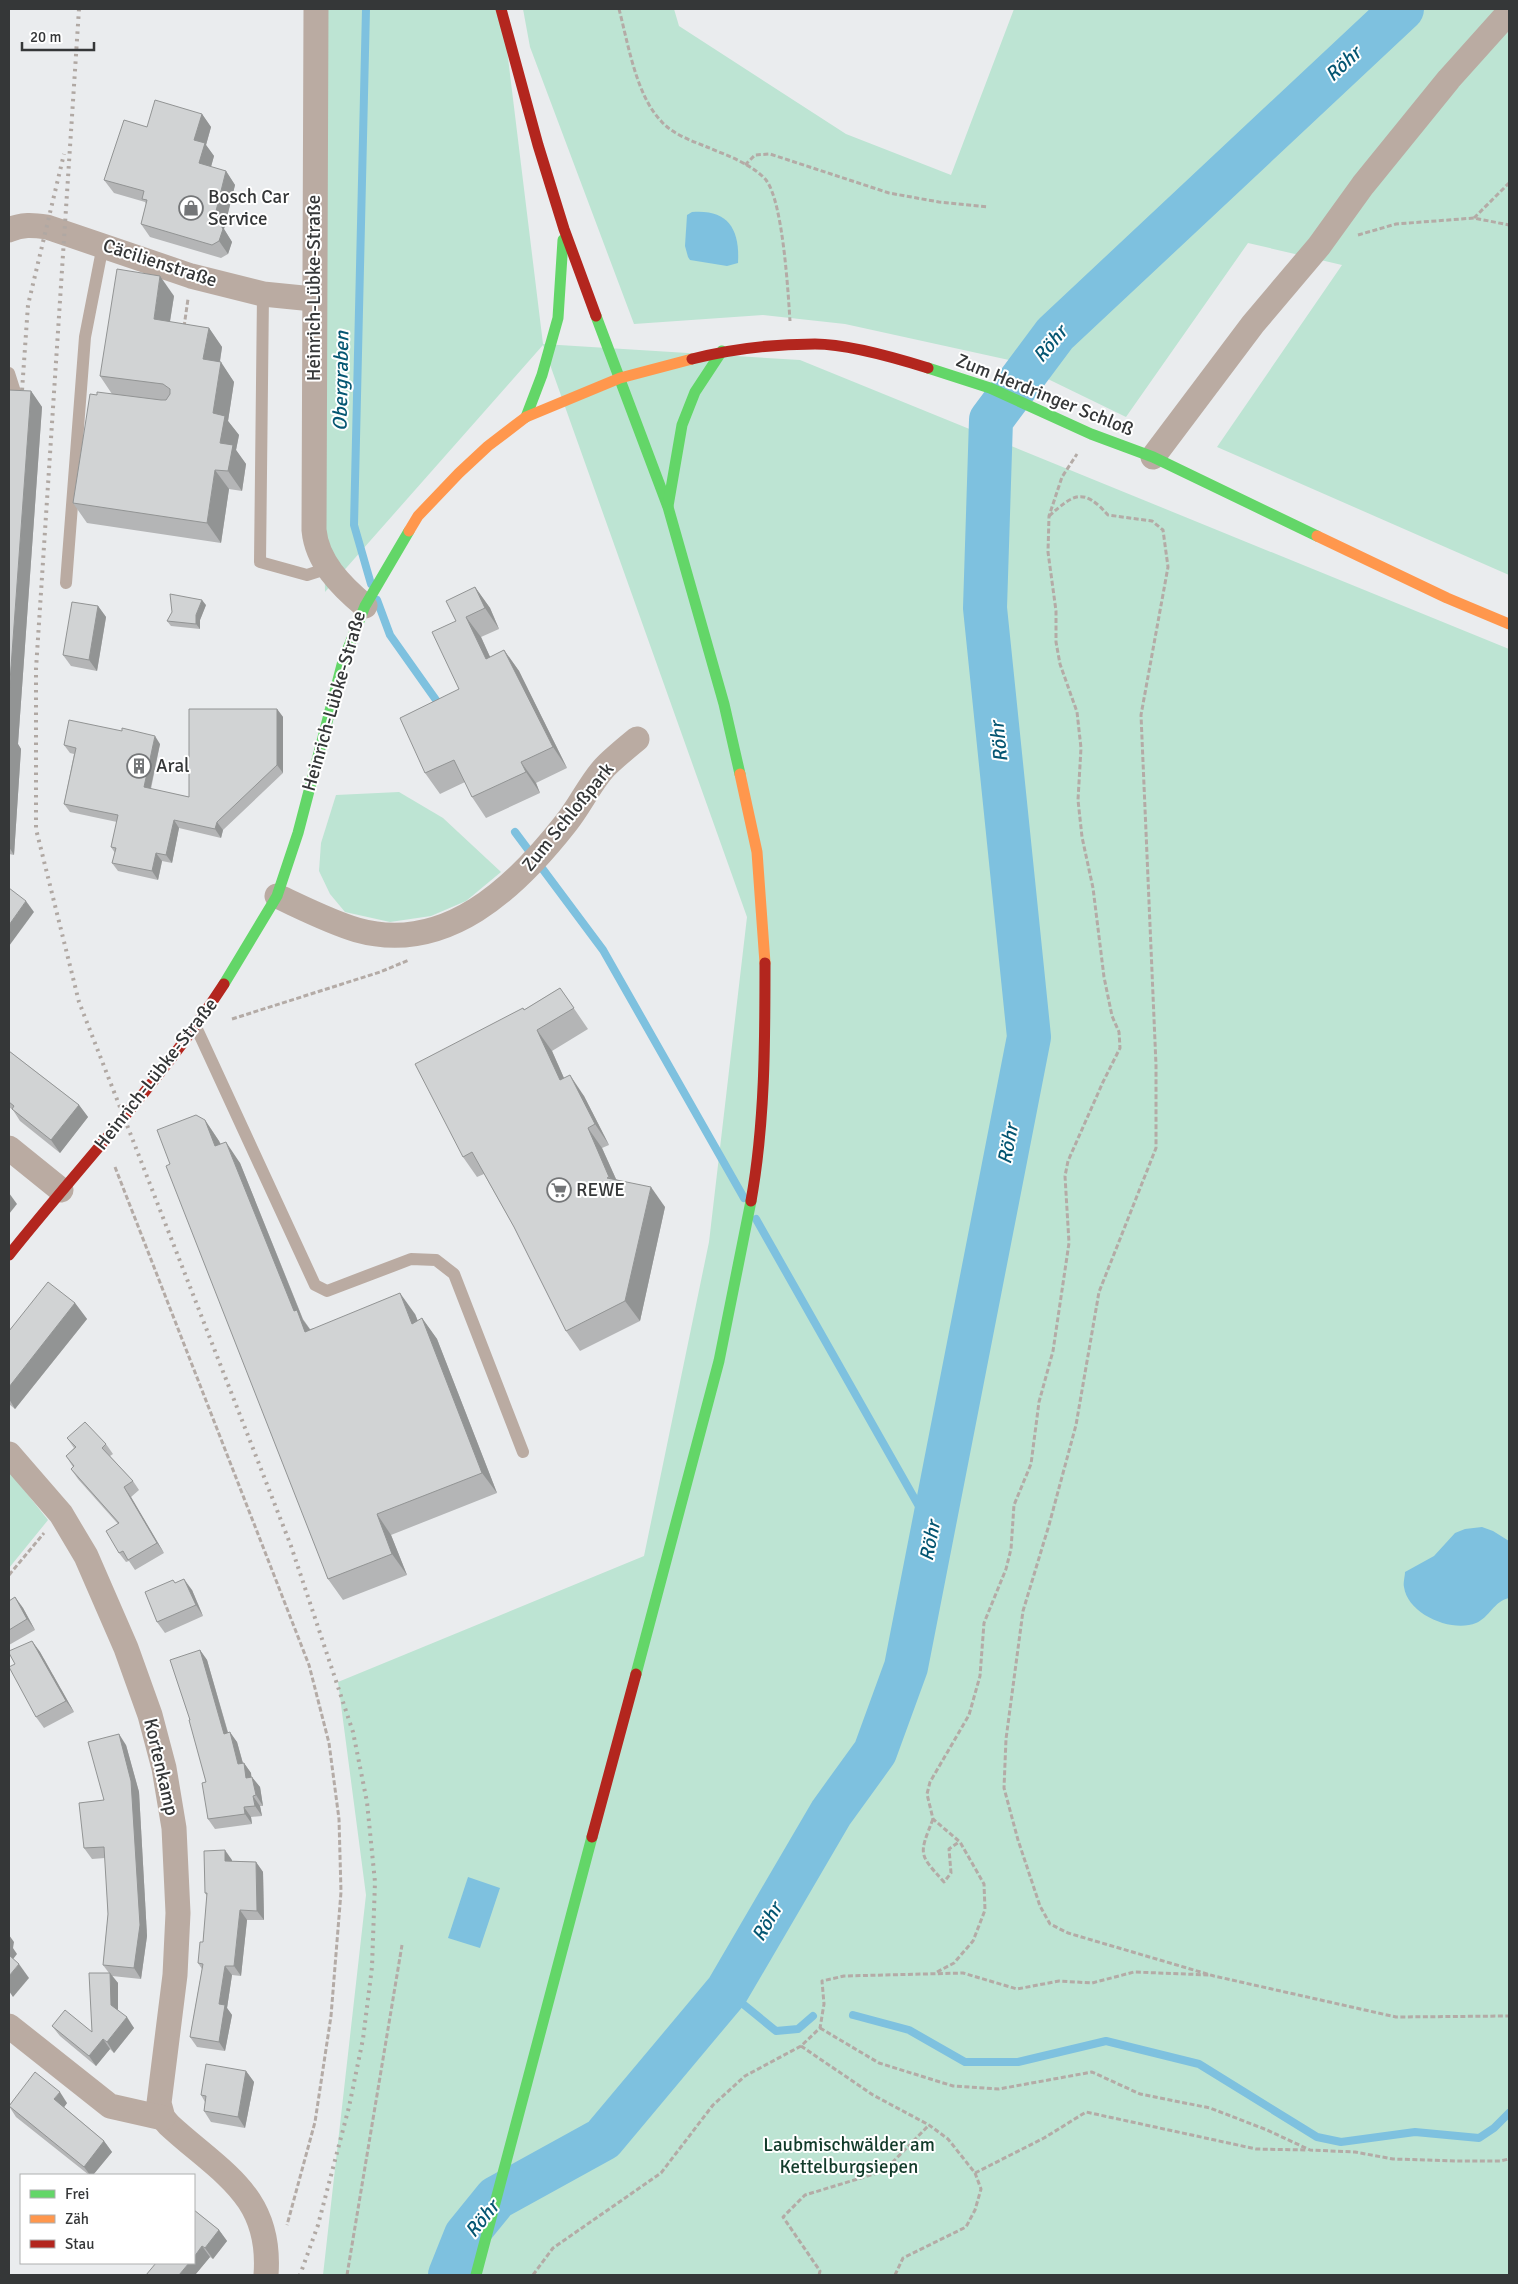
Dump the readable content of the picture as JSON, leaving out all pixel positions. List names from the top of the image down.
{
  "streets": {
    "main road": ["Heinrich-Lübke-Straße", "Zum Herdringer Schloß"],
    "street": ["Cäcilienstraße", "Zum Schloßpark", "Kortenkamp"]
  },
  "crossings": [
    ["Cäcilienstraße", "Heinrich-Lübke-Straße"],
    ["Heinrich-Lübke-Straße", "Zum Herdringer Schloß"],
    ["Heinrich-Lübke-Straße", "Zum Schloßpark"]
  ],
  "water": ["Röhr", "Obergraben"],
  "parks": ["Laubmischwälder am Kettelburgsiepen"],
  "places": {
    "shop": ["Bosch Car Service"],
    "building": ["Aral"],
    "supermarket": ["REWE"]
  },
  "legend": ["Frei", "Zäh", "Stau"],
  "scale_bar": "20 m"
}
